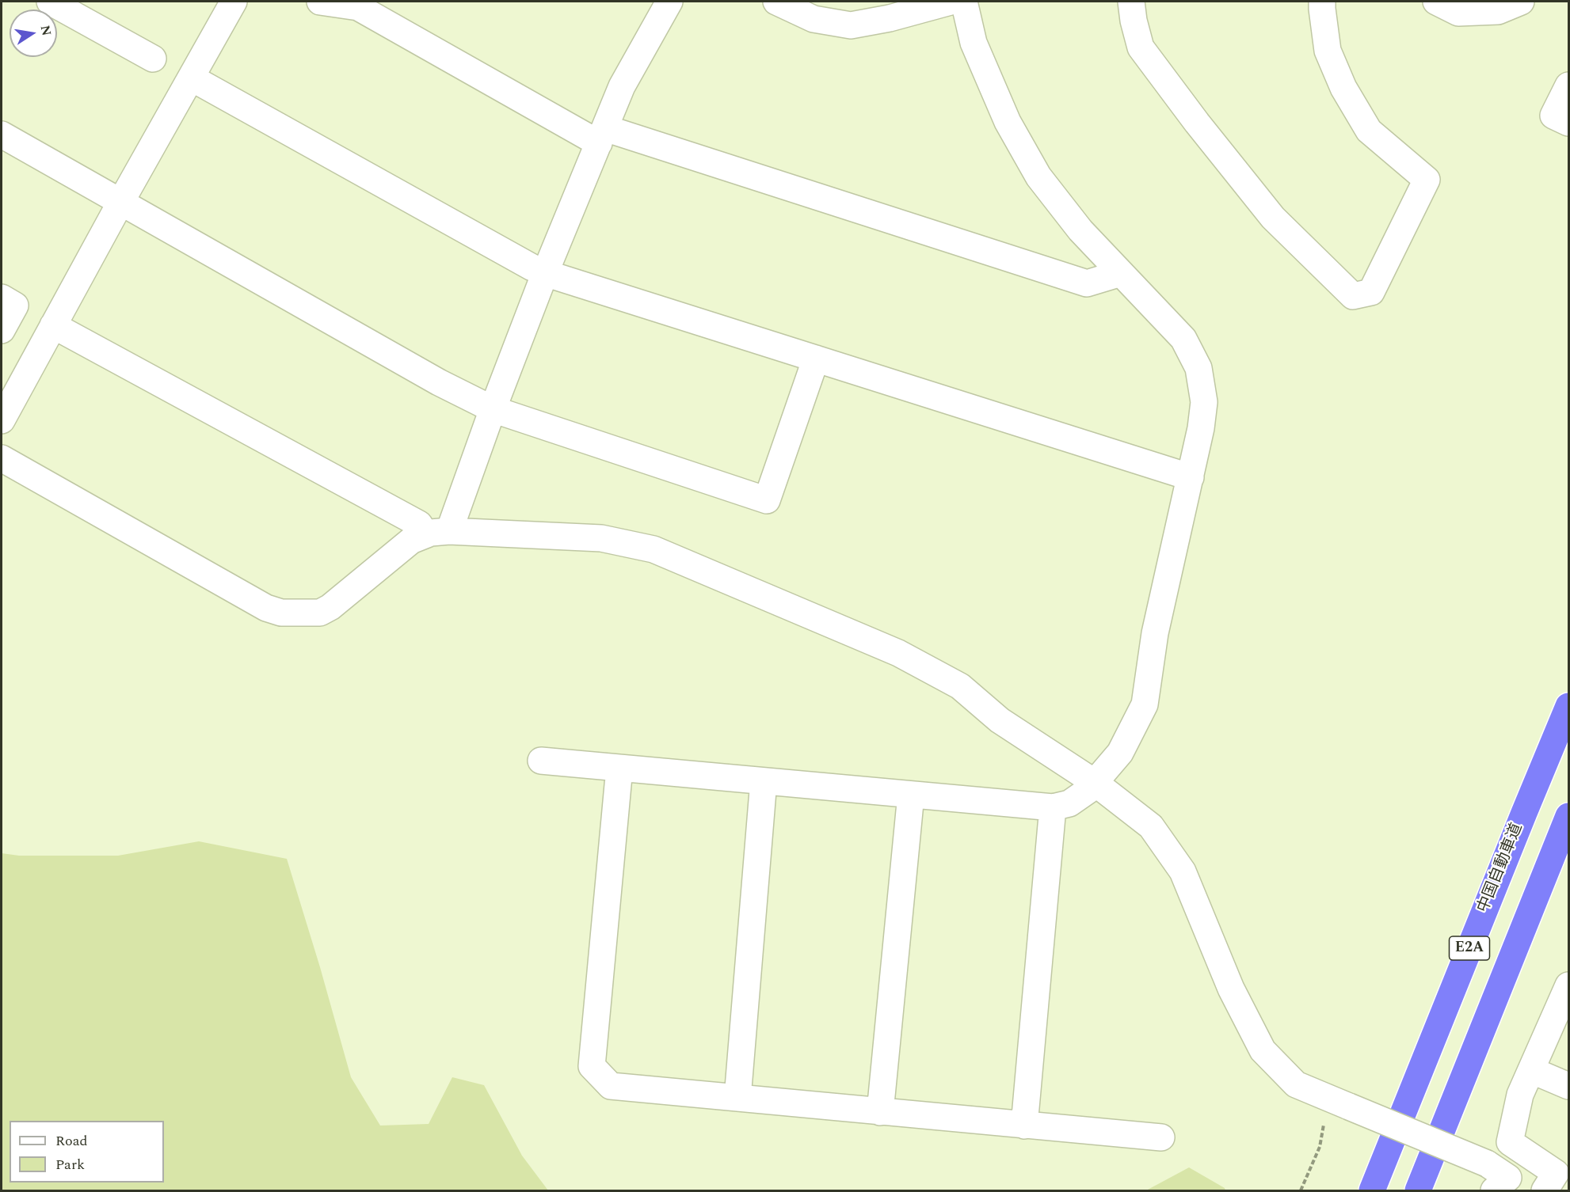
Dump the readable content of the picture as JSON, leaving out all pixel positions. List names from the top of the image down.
{
  "streets": {
    "highway": ["中国自動車道", "E2A"]
  },
  "legend": ["Road", "Park"],
  "north": "right"
}
